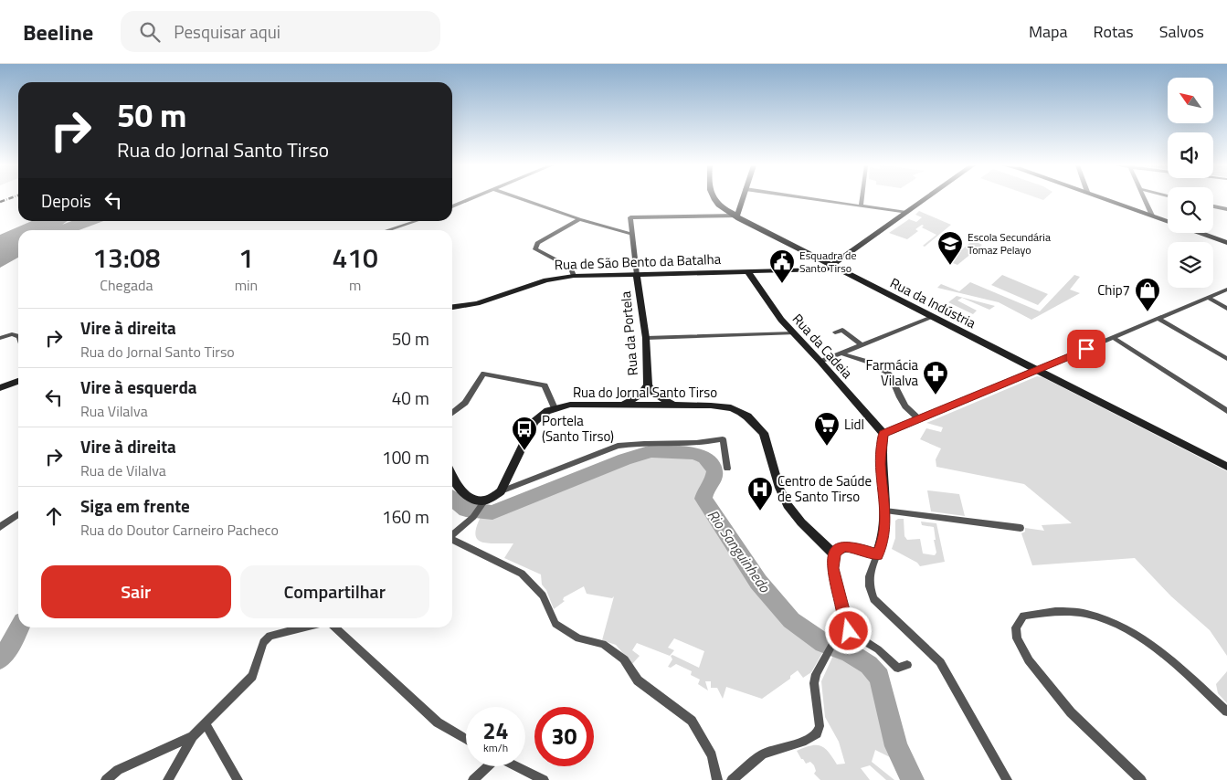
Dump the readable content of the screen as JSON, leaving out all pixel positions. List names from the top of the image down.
{
  "streets": {
    "street": [
      "Rua de São Bento da Batalha",
      "Rua da Indústria",
      "Rua da Portela",
      "Rua da Cadeia",
      "Rua do Jornal Santo Tirso"
    ]
  },
  "crossings": [
    ["Rua de São Bento da Batalha", "Rua da Indústria"],
    ["Rua de São Bento da Batalha", "Rua da Portela"],
    ["Rua de São Bento da Batalha", "Rua da Cadeia"],
    ["Rua da Portela", "Rua do Jornal Santo Tirso"]
  ],
  "water": ["Rio Sanguinhedo"],
  "places": {
    "school or university": ["Escola Secundária Tomaz Pelayo"],
    "public building": ["Esquadra de Santo Tirso"],
    "shop": ["Chip7"],
    "pharmacy": ["Farmácia Vilalva"],
    "supermarket": ["Lidl"],
    "bus stop": ["Portela (Santo Tirso)"],
    "hospital": ["Centro de Saúde de Santo Tirso"]
  },
  "north": "top left",
  "page": {
    "header": "Beeline",
    "search": "Pesquisar aqui",
    "nav": ["Mapa", "Rotas", "Salvos"],
    "turn": ["50 m", "Rua do Jornal Santo Tirso"],
    "then": "Depois",
    "eta": [
      "13:08",
      "Chegada",
      "1",
      "min",
      "410",
      "m"
    ],
    "list": [
      {
        "name": "Vire à direita",
        "note": "Rua do Jornal Santo Tirso",
        "value": "50 m"
      },
      {
        "name": "Vire à esquerda",
        "note": "Rua Vilalva",
        "value": "40 m"
      },
      {
        "name": "Vire à direita",
        "note": "Rua de Vilalva",
        "value": "100 m"
      },
      {
        "name": "Siga em frente",
        "note": "Rua do Doutor Carneiro Pacheco",
        "value": "160 m"
      }
    ],
    "buttons": ["Sair", "Compartilhar"],
    "speed": "24 km/h",
    "limit": "30"
  }
}
